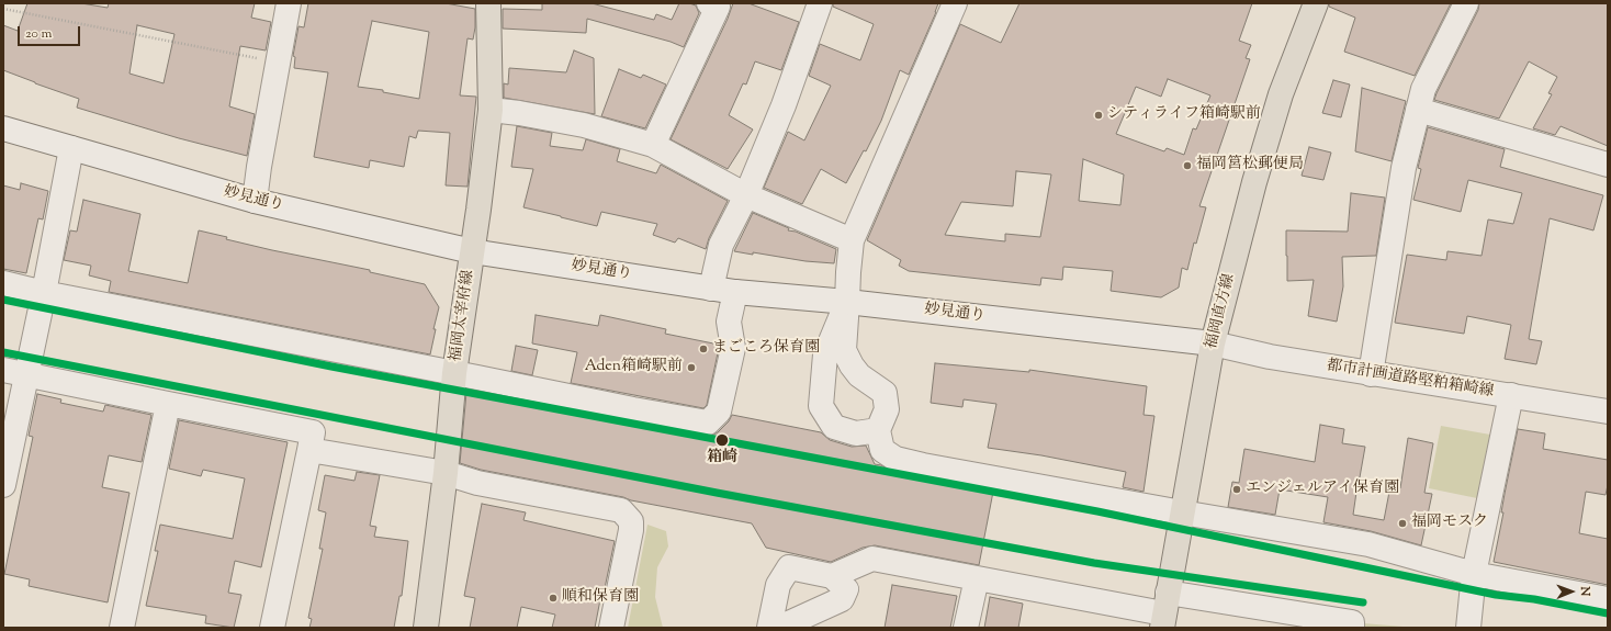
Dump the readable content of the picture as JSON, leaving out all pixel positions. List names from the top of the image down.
{
  "streets": {
    "main road": ["福岡直方線", "福岡太宰府線"],
    "street": ["妙見通り", "都市計画道路堅粕箱崎線"]
  },
  "crossings": [
    ["妙見通り", "福岡直方線"],
    ["妙見通り", "福岡太宰府線"],
    ["妙見通り", "都市計画道路堅粕箱崎線"],
    ["福岡直方線", "都市計画道路堅粕箱崎線"]
  ],
  "places": [
    "シティライフ箱崎駅前",
    "福岡筥松郵便局",
    "まごころ保育園",
    "Aden箱崎駅前",
    "箱崎",
    "エンジェルアイ保育園",
    "福岡モスク",
    "順和保育園"
  ],
  "scale_bar": "20 m",
  "north": "right"
}
